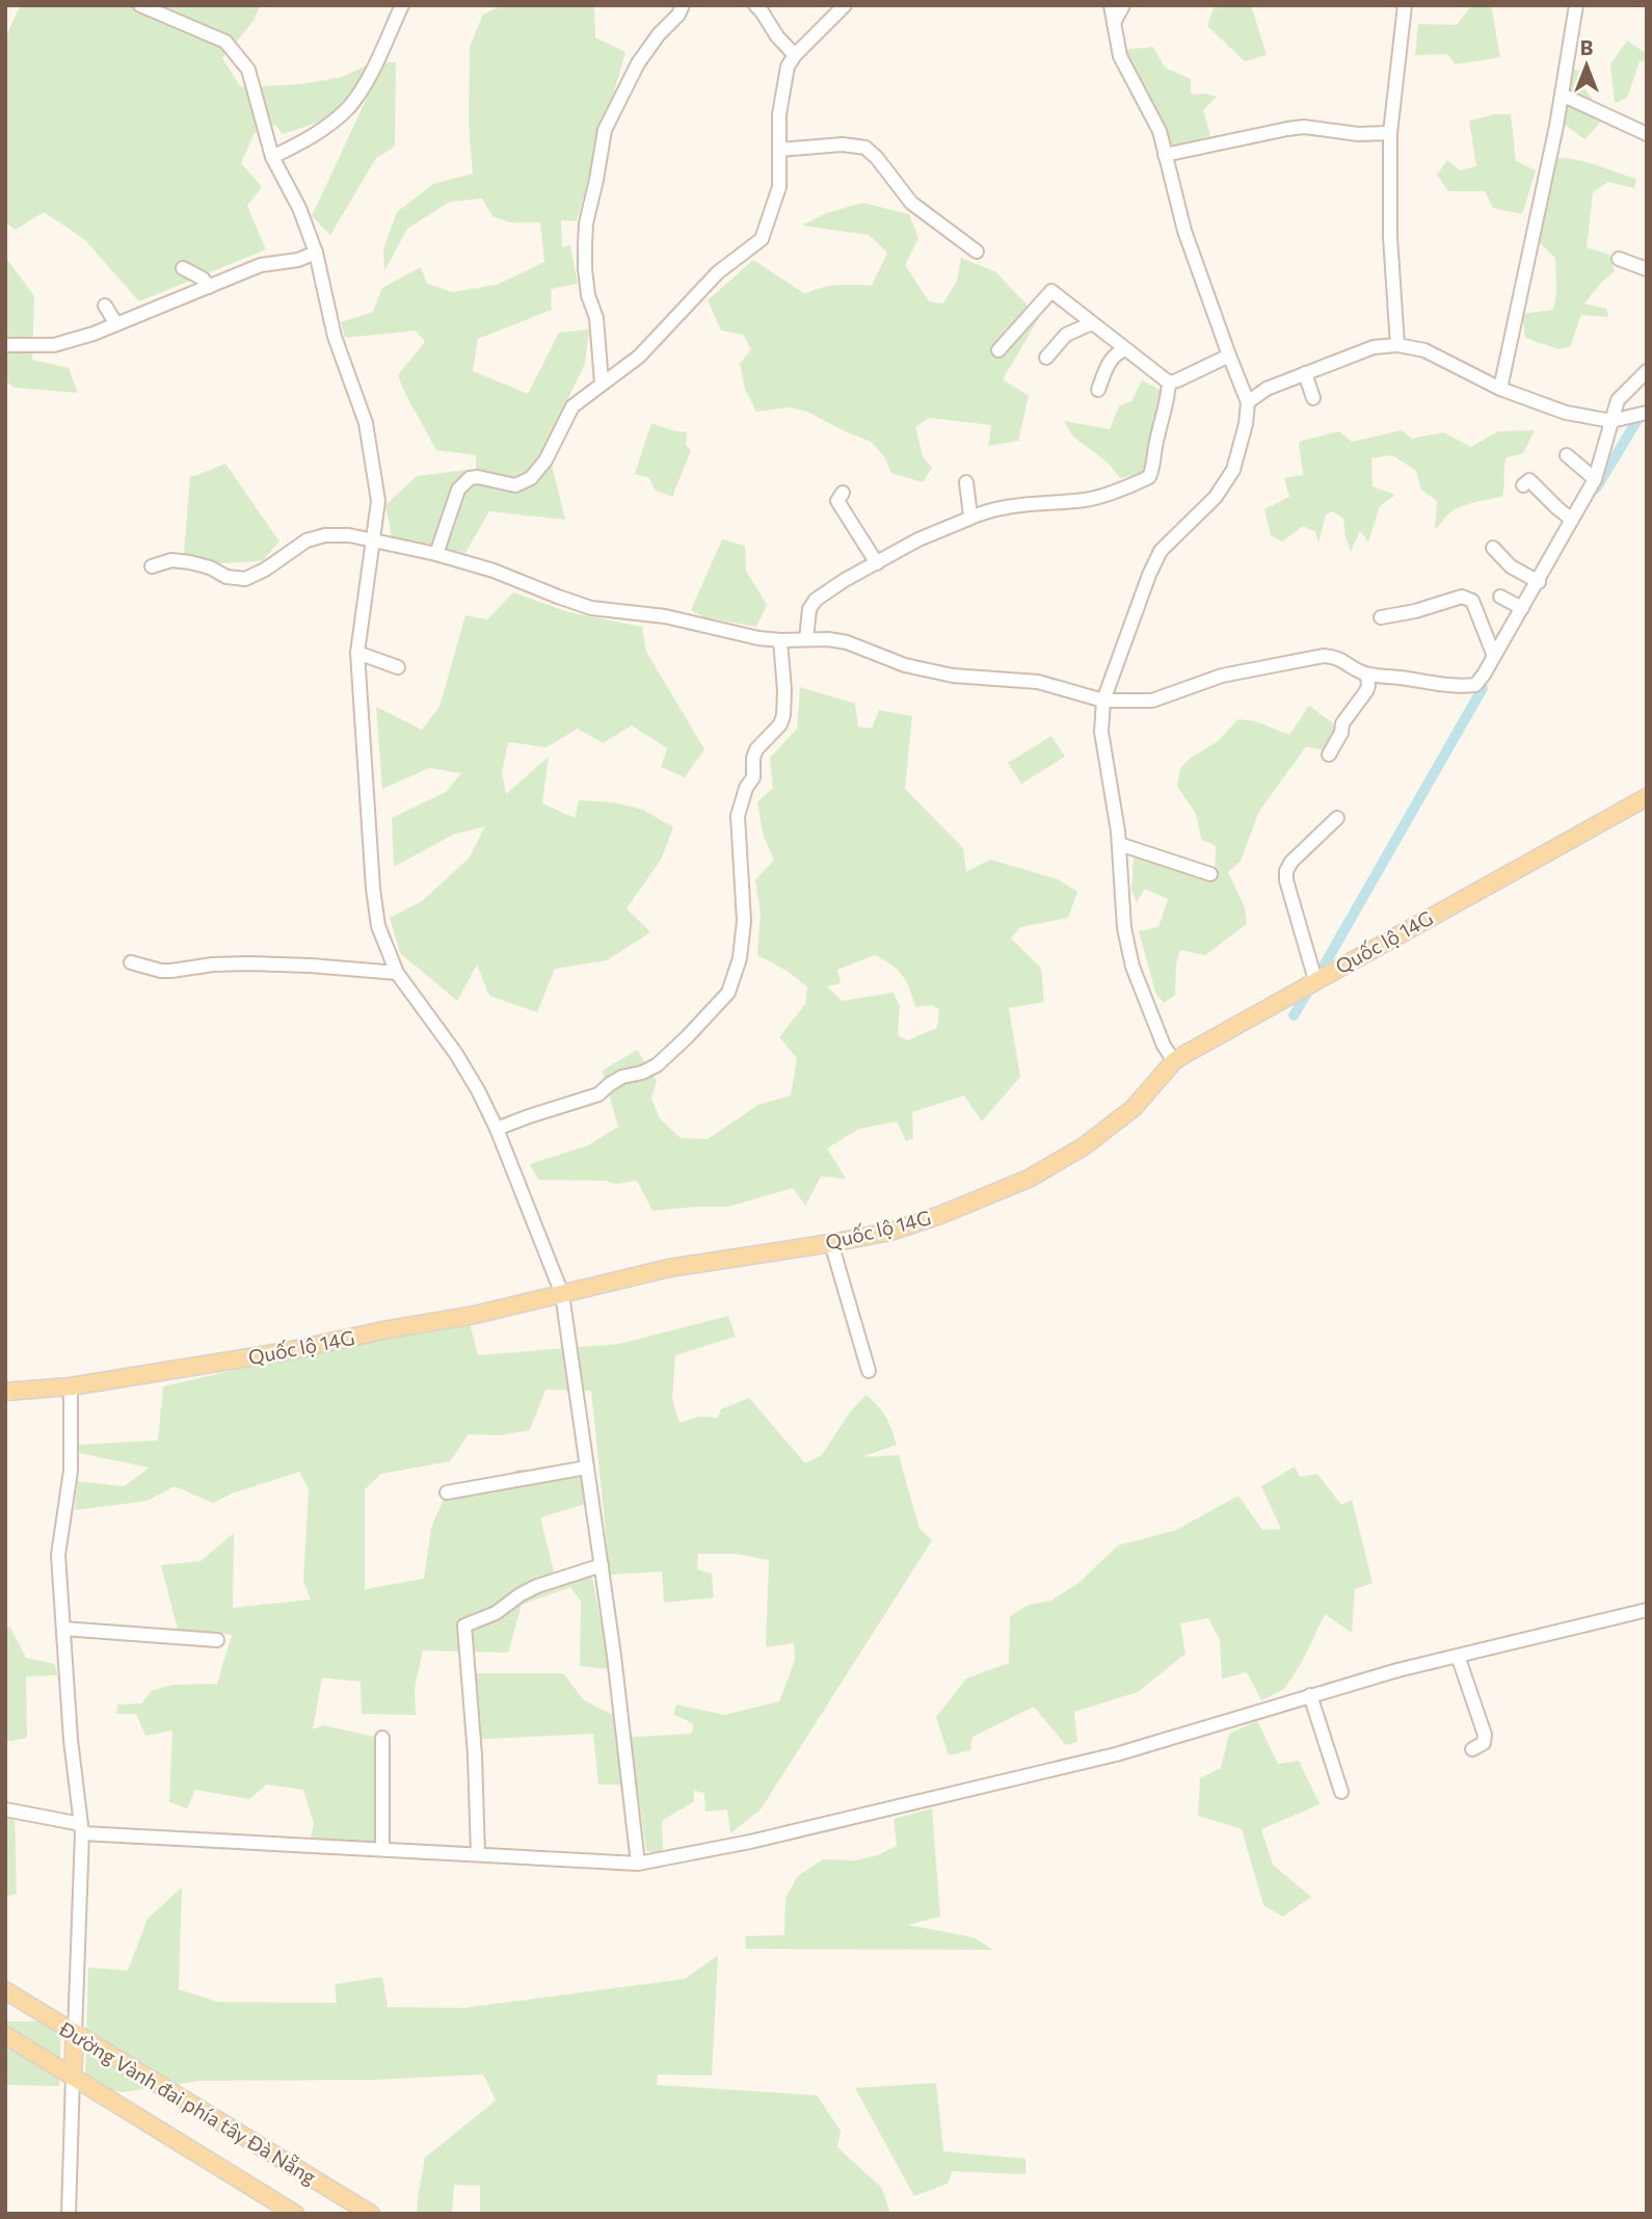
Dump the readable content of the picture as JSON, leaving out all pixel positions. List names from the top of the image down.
{
  "streets": {
    "main road": ["Quốc lộ 14G", "Đường Vành đai phía tây Đà Nẵng"]
  },
  "north": "top"
}
